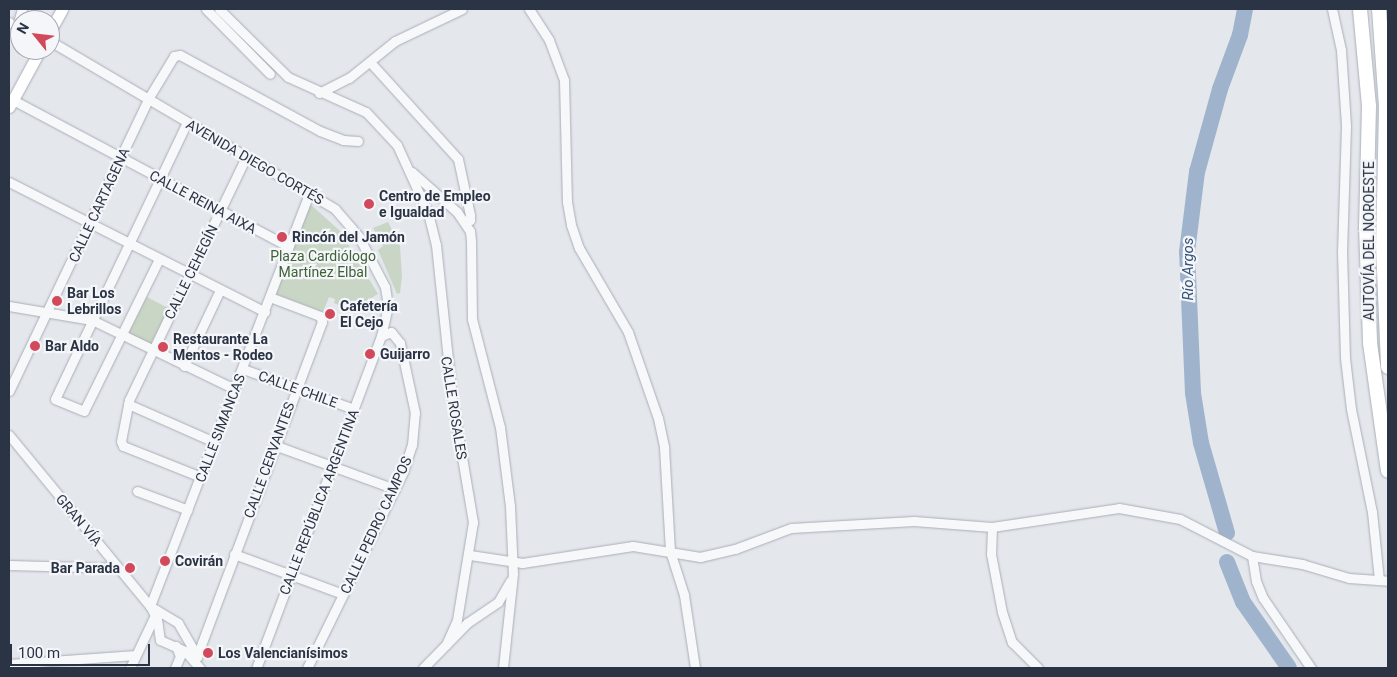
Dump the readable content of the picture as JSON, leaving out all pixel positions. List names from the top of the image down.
{
  "streets": {
    "highway": ["AUTOVÍA DEL NOROESTE"],
    "street": [
      "AVENIDA DIEGO CORTÉS",
      "CALLE REINA AIXA",
      "CALLE CARTAGENA",
      "CALLE CEHEGÍN",
      "CALLE CHILE",
      "CALLE ROSALES",
      "CALLE SIMANCAS",
      "CALLE CERVANTES",
      "CALLE REPÚBLICA ARGENTINA",
      "GRAN VÍA",
      "CALLE PEDRO CAMPOS"
    ]
  },
  "crossings": [
    ["AVENIDA DIEGO CORTÉS", "CALLE CARTAGENA"],
    ["AVENIDA DIEGO CORTÉS", "CALLE CEHEGÍN"],
    ["AVENIDA DIEGO CORTÉS", "CALLE SIMANCAS"],
    ["AVENIDA DIEGO CORTÉS", "CALLE REPÚBLICA ARGENTINA"],
    ["AVENIDA DIEGO CORTÉS", "CALLE PEDRO CAMPOS"],
    ["CALLE REINA AIXA", "CALLE CARTAGENA"],
    ["CALLE REINA AIXA", "CALLE CEHEGÍN"],
    ["CALLE REINA AIXA", "CALLE SIMANCAS"],
    ["CALLE CEHEGÍN", "CALLE SIMANCAS"],
    ["CALLE CHILE", "CALLE SIMANCAS"],
    ["CALLE CHILE", "CALLE CERVANTES"],
    ["CALLE CHILE", "CALLE REPÚBLICA ARGENTINA"],
    ["CALLE SIMANCAS", "CALLE CERVANTES"],
    ["CALLE SIMANCAS", "GRAN VÍA"],
    ["CALLE REPÚBLICA ARGENTINA", "CALLE PEDRO CAMPOS"]
  ],
  "water": ["Río Argos"],
  "parks": ["Plaza Cardiólogo Martínez Elbal"],
  "places": [
    "Centro de Empleo e Igualdad",
    "Rincón del Jamón",
    "Bar Los Lebrillos",
    "Cafetería El Cejo",
    "Bar Aldo",
    "Restaurante La Mentos - Rodeo",
    "Guijarro",
    "Covirán",
    "Bar Parada",
    "Los Valencianísimos"
  ],
  "scale_bar": "100 m",
  "north": "top left"
}
